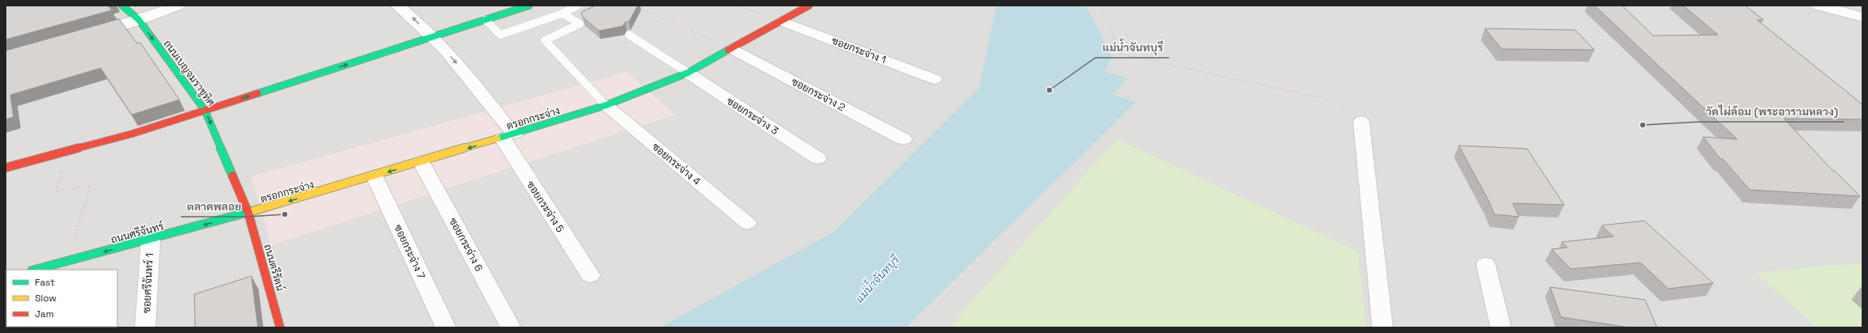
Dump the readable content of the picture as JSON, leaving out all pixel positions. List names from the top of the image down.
{
  "streets": {
    "street": [
      "ซอยกระจ่าง 1",
      "ถนนเบญจมราชูทิศ",
      "ซอยกระจ่าง 2",
      "ซอยกระจ่าง 3",
      "ตรอกกระจ่าง",
      "ซอยกระจ่าง 4",
      "ซอยกระจ่าง 5",
      "ถนนศรีจันทร์",
      "ซอยกระจ่าง 6",
      "ซอยกระจ่าง 7",
      "ถนนตรีรัตน์",
      "ซอยศรีจันทร์ 1"
    ]
  },
  "crossings": [
    ["ซอยกระจ่าง 1", "ตรอกกระจ่าง"],
    ["ถนนเบญจมราชูทิศ", "ตรอกกระจ่าง"],
    ["ถนนเบญจมราชูทิศ", "ถนนศรีจันทร์"],
    ["ถนนเบญจมราชูทิศ", "ถนนตรีรัตน์"],
    ["ซอยกระจ่าง 2", "ตรอกกระจ่าง"],
    ["ซอยกระจ่าง 3", "ตรอกกระจ่าง"],
    ["ตรอกกระจ่าง", "ซอยกระจ่าง 4"],
    ["ตรอกกระจ่าง", "ซอยกระจ่าง 5"],
    ["ตรอกกระจ่าง", "ถนนศรีจันทร์"],
    ["ตรอกกระจ่าง", "ซอยกระจ่าง 6"],
    ["ตรอกกระจ่าง", "ซอยกระจ่าง 7"],
    ["ตรอกกระจ่าง", "ถนนตรีรัตน์"],
    ["ถนนศรีจันทร์", "ถนนตรีรัตน์"],
    ["ถนนศรีจันทร์", "ซอยศรีจันทร์ 1"]
  ],
  "one_way": ["ถนนเบญจมราชูทิศ", "ตรอกกระจ่าง", "ถนนศรีจันทร์"],
  "water": ["แม่น้ำจันทบุรี"],
  "places": ["แม่น้ำจันทบุรี", "วัดไผ่ล้อม (พระอารามหลวง)", "ตลาดพลอย"],
  "legend": ["Fast", "Slow", "Jam"]
}
